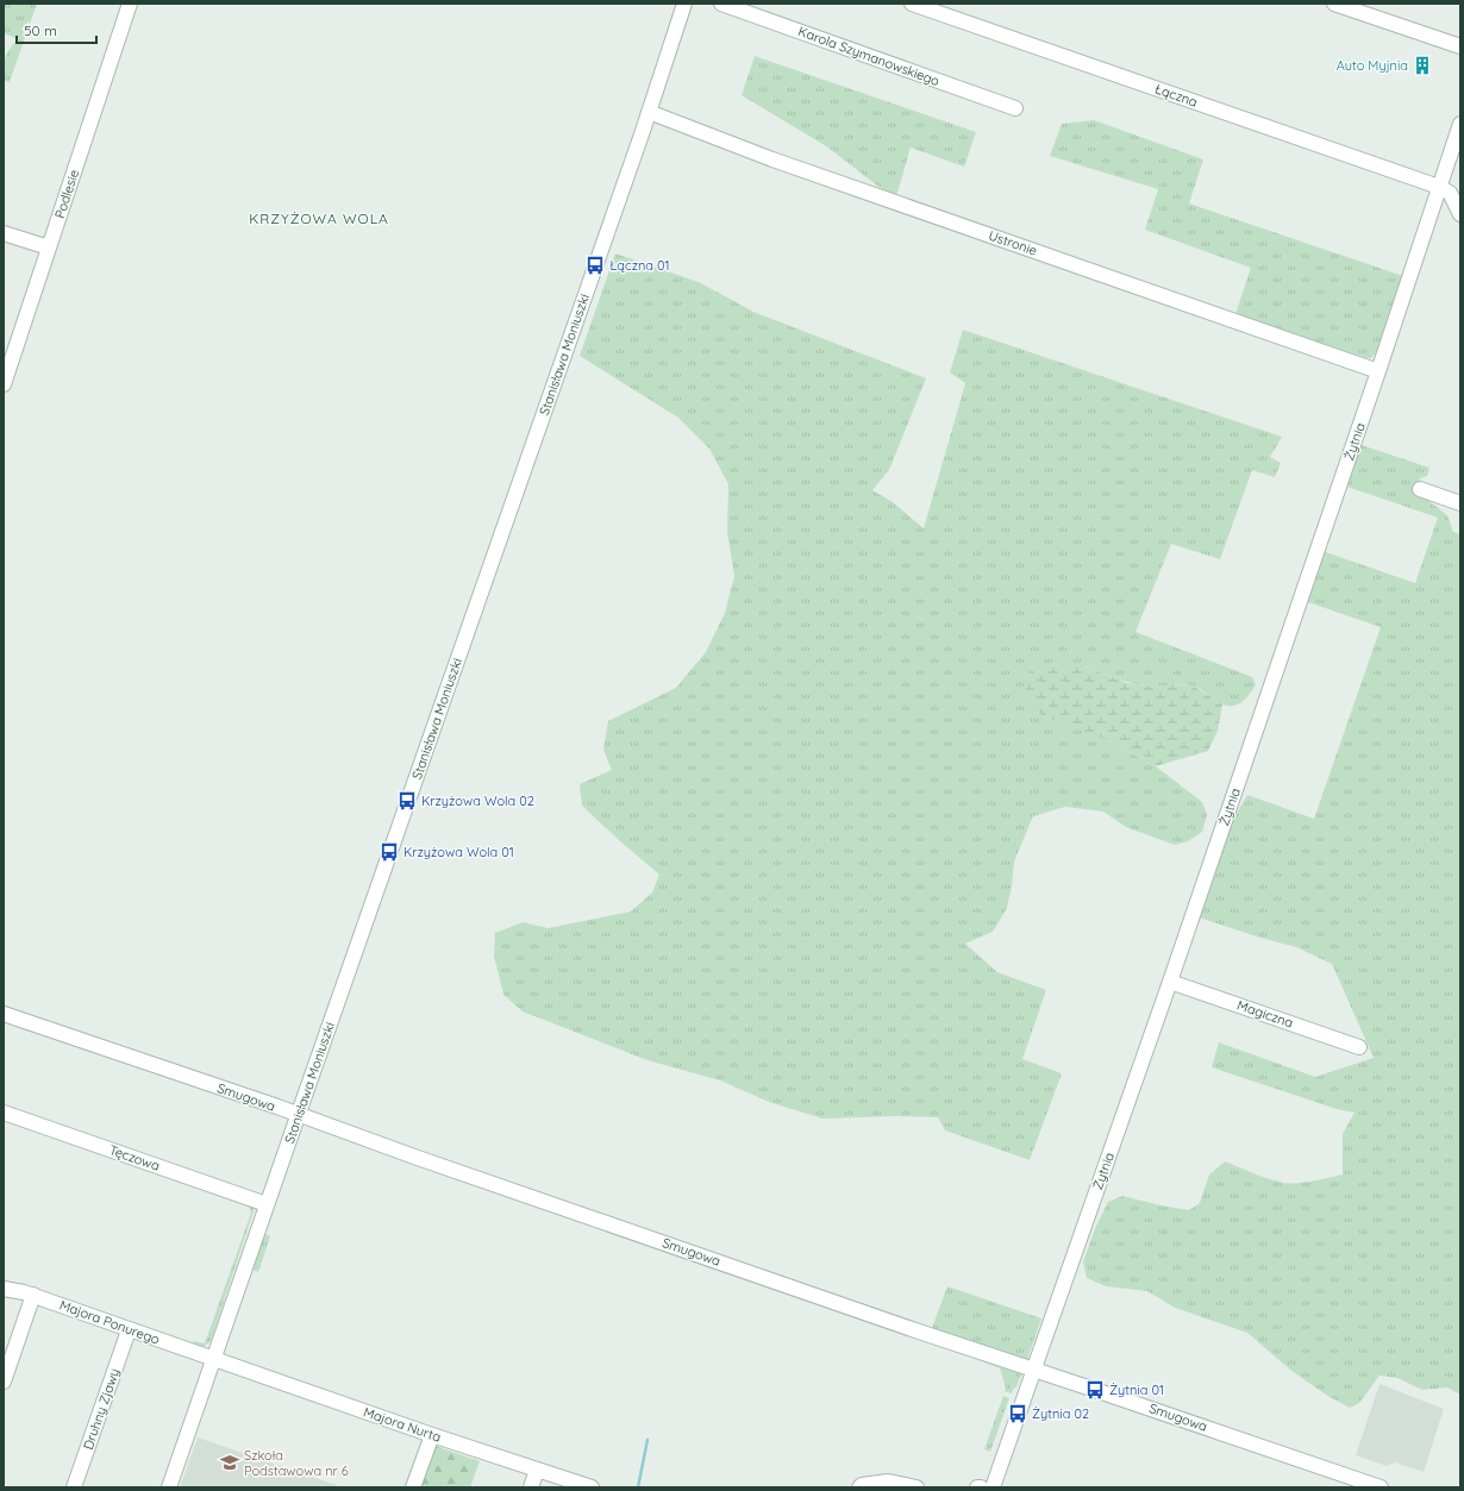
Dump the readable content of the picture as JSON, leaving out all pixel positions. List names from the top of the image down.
{
  "streets": {
    "street": [
      "Karola Szymanowskiego",
      "Łączna",
      "Podlesie",
      "Ustronie",
      "Stanisława Moniuszki",
      "Żytnia",
      "Magiczna",
      "Smugowa",
      "Tęczowa",
      "Majora Ponurego",
      "Druhny Zjawy",
      "Majora Nurta"
    ]
  },
  "crossings": [
    ["Łączna", "Żytnia"],
    ["Ustronie", "Stanisława Moniuszki"],
    ["Ustronie", "Żytnia"],
    ["Stanisława Moniuszki", "Smugowa"],
    ["Stanisława Moniuszki", "Tęczowa"],
    ["Stanisława Moniuszki", "Majora Ponurego"],
    ["Stanisława Moniuszki", "Majora Nurta"],
    ["Żytnia", "Magiczna"],
    ["Żytnia", "Smugowa"],
    ["Majora Ponurego", "Druhny Zjawy"],
    ["Majora Ponurego", "Majora Nurta"]
  ],
  "districts": ["KRZYŻOWA WOLA"],
  "places": {
    "building": ["Auto Myjnia"],
    "bus stop": [
      "Łączna 01",
      "Krzyżowa Wola 02",
      "Krzyżowa Wola 01",
      "Żytnia 01",
      "Żytnia 02"
    ],
    "school or university": ["Szkoła Podstawowa nr 6"]
  },
  "scale_bar": "50 m"
}
